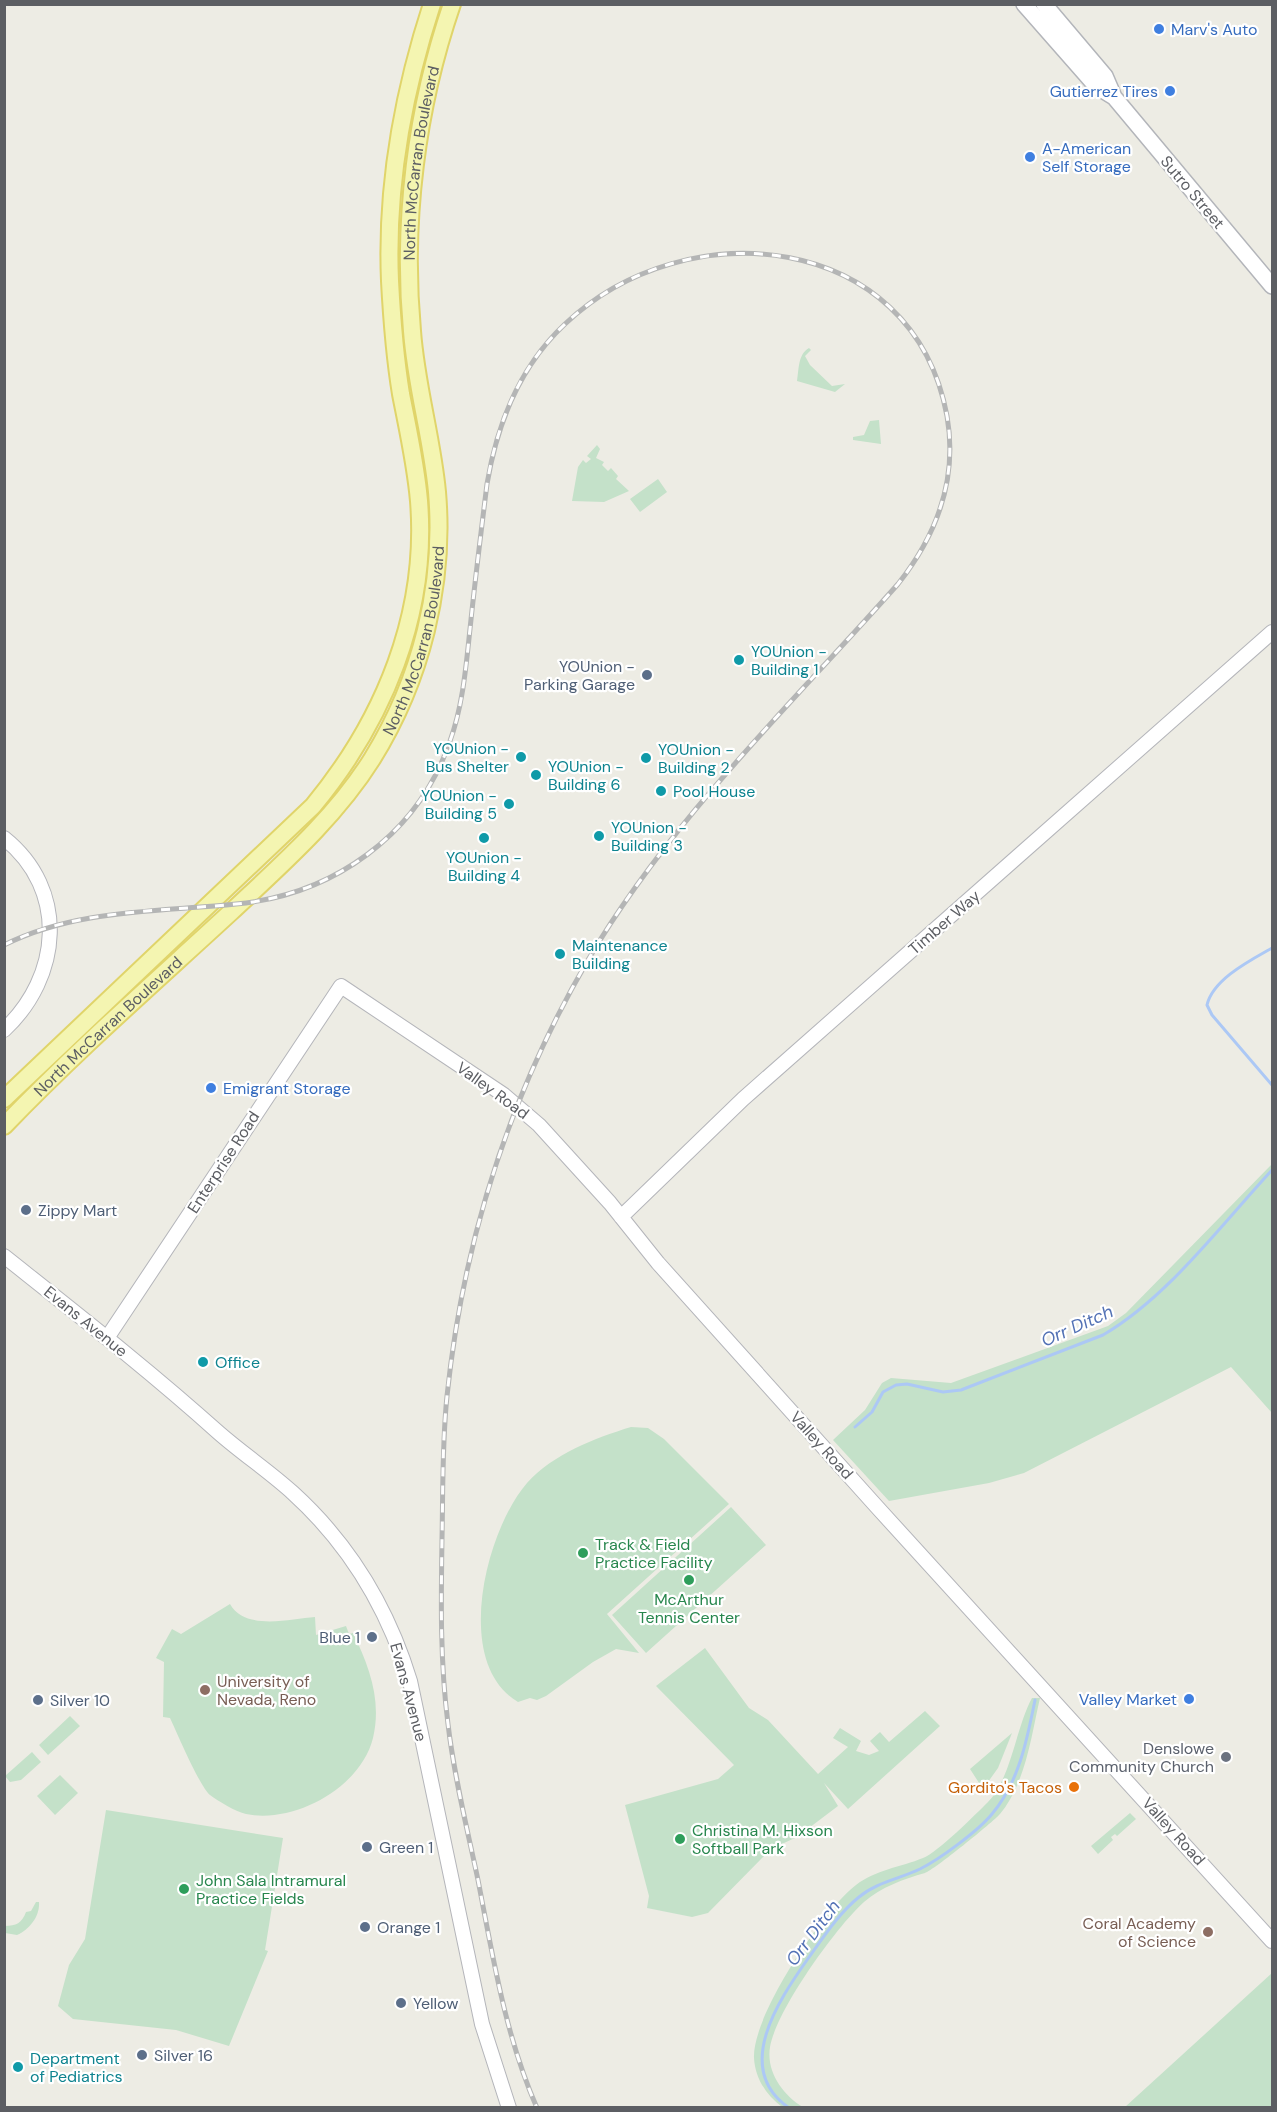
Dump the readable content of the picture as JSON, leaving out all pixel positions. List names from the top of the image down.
{
  "streets": {
    "main road": ["North McCarran Boulevard", "Sutro Street"],
    "street": [
      "Timber Way",
      "Valley Road",
      "Enterprise Road",
      "Evans Avenue"
    ]
  },
  "crossings": [
    ["Timber Way", "Valley Road"],
    ["Valley Road", "Enterprise Road"],
    ["Enterprise Road", "Evans Avenue"]
  ],
  "water": ["Orr Ditch"],
  "places": [
    "Marv's Auto",
    "Gutierrez Tires",
    "A-American Self Storage",
    "YOUnion - Building 1",
    "YOUnion - Parking Garage",
    "YOUnion - Bus Shelter",
    "YOUnion - Building 2",
    "YOUnion - Building 6",
    "Pool House",
    "YOUnion - Building 5",
    "YOUnion - Building 3",
    "YOUnion - Building 4",
    "Maintenance Building",
    "Emigrant Storage",
    "Zippy Mart",
    "Office",
    "Track & Field Practice Facility",
    "McArthur Tennis Center",
    "Blue 1",
    "University of Nevada, Reno",
    "Valley Market",
    "Silver 10",
    "Denslowe Community Church",
    "Gordito's Tacos",
    "Christina M. Hixson Softball Park",
    "Green 1",
    "John Sala Intramural Practice Fields",
    "Orange 1",
    "Coral Academy of Science",
    "Yellow",
    "Silver 16",
    "Department of Pediatrics"
  ]
}
